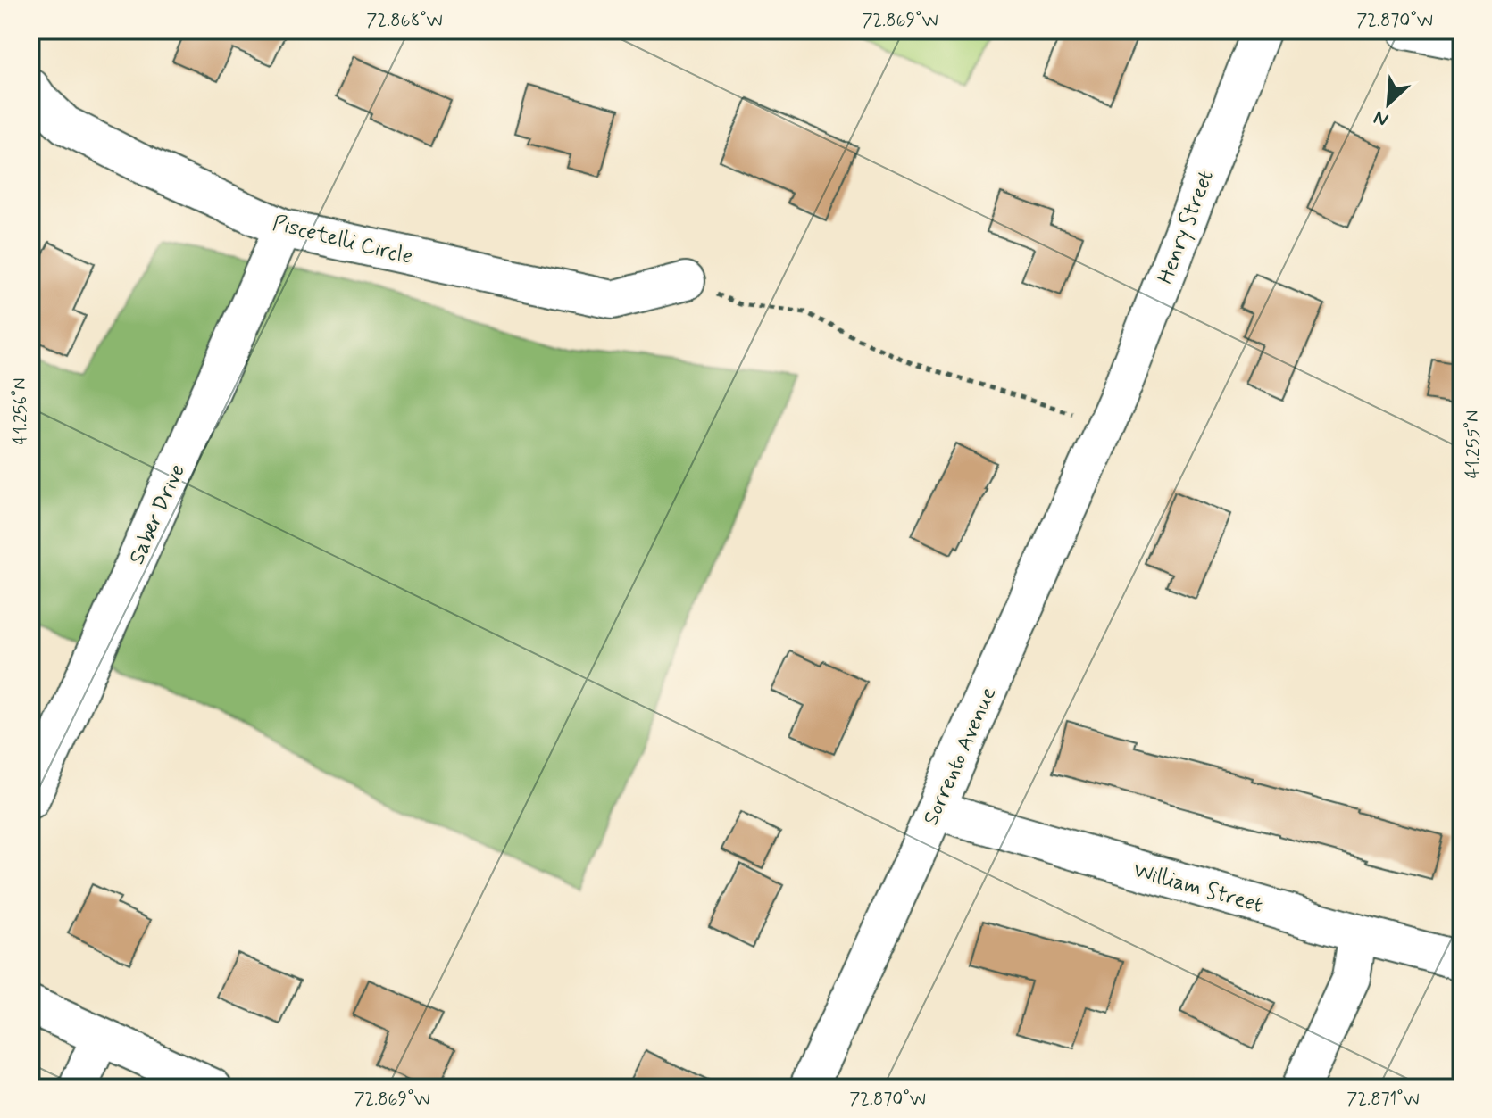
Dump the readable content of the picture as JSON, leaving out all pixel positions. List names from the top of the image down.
{
  "streets": {
    "street": [
      "Henry Street",
      "Piscetelli Circle",
      "Saber Drive",
      "Sorrento Avenue",
      "William Street"
    ]
  },
  "crossings": [
    ["Henry Street", "Sorrento Avenue"],
    ["Piscetelli Circle", "Saber Drive"],
    ["Sorrento Avenue", "William Street"]
  ],
  "north": "bottom left",
  "coordinates": [
    "72.868°W",
    "72.869°W",
    "72.870°W",
    "41.256°N",
    "41.255°N",
    "72.871°W"
  ]
}
